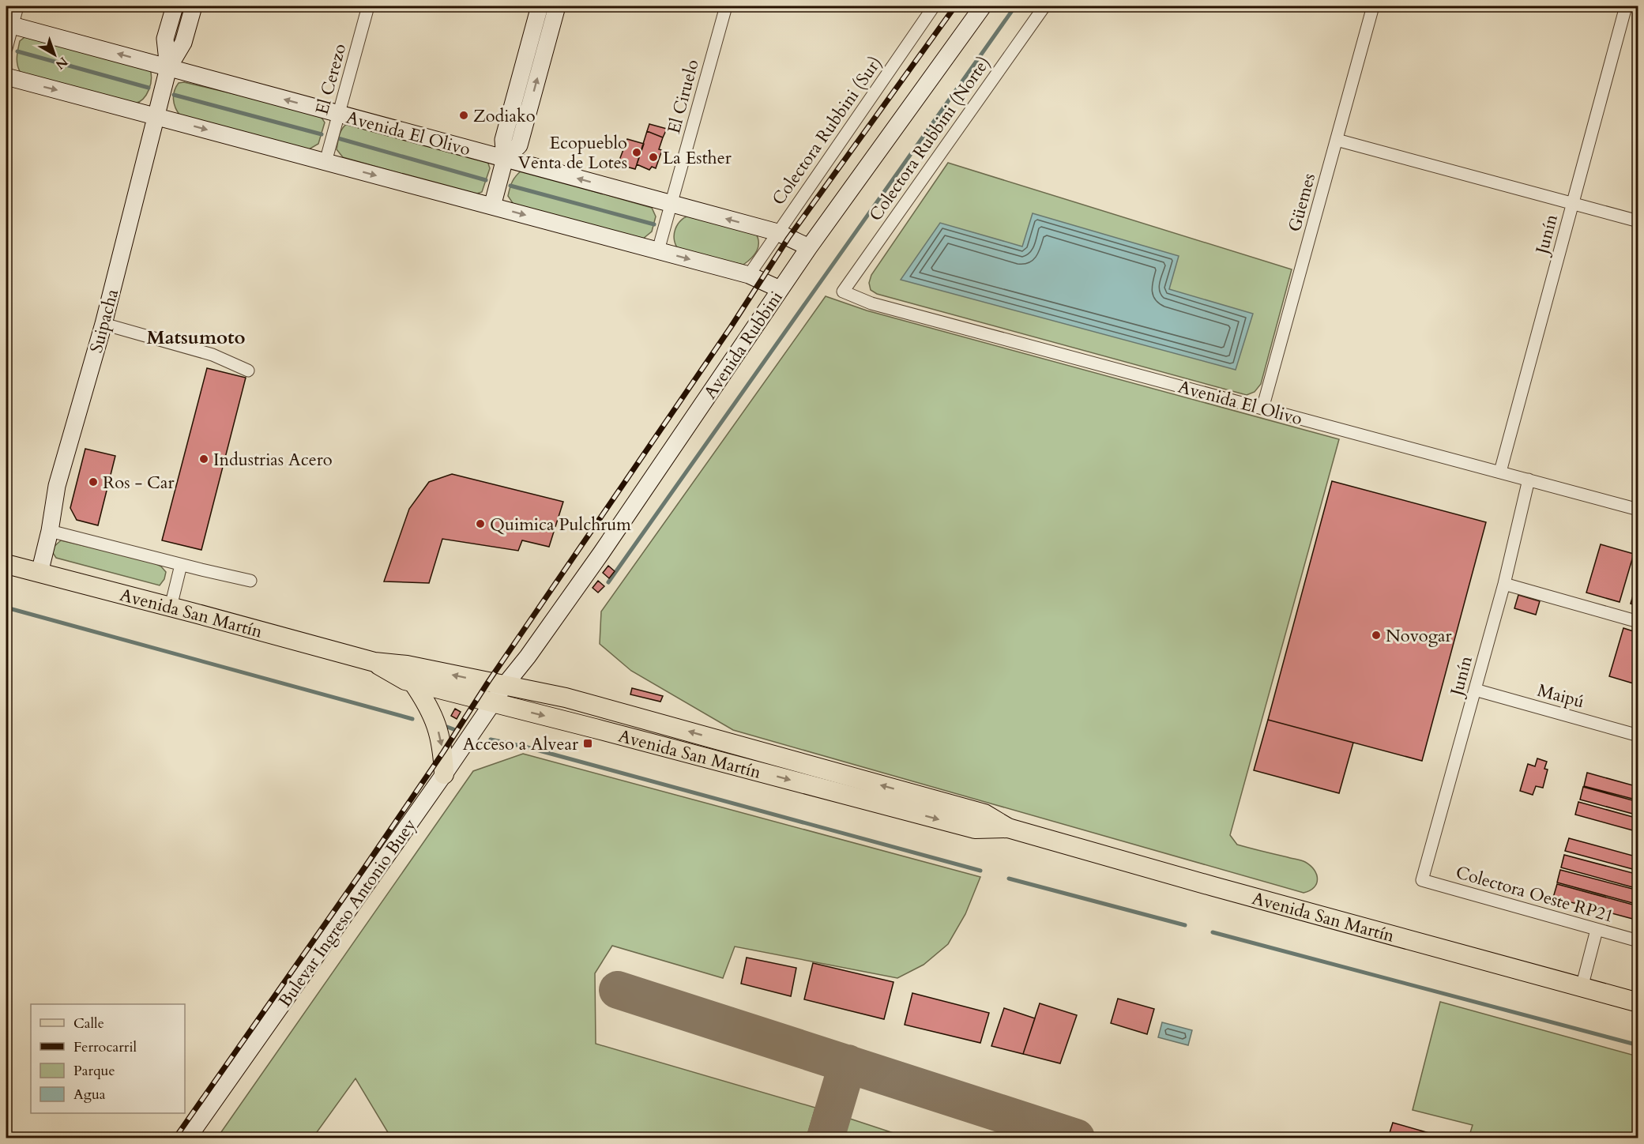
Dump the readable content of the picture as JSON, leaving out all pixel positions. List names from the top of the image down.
{
  "streets": {
    "main road": ["Avenida San Martín"],
    "street": [
      "El Cerezo",
      "El Ciruelo",
      "Colectora Rubbini (Sur)",
      "Avenida El Olivo",
      "Colectora Rubbini (Norte)",
      "Güemes",
      "Junín",
      "Suipacha",
      "Avenida Rubbini",
      "Maipú",
      "Colectora Oeste RP21",
      "Bulevar Ingreso Antonio Buey"
    ]
  },
  "crossings": [
    ["El Cerezo", "Avenida El Olivo"],
    ["El Ciruelo", "Avenida El Olivo"],
    ["Colectora Rubbini (Sur)", "Avenida El Olivo"],
    ["Avenida El Olivo", "Colectora Rubbini (Norte)"],
    ["Avenida El Olivo", "Güemes"],
    ["Avenida El Olivo", "Junín"],
    ["Avenida El Olivo", "Suipacha"],
    ["Avenida El Olivo", "Avenida Rubbini"],
    ["Junín", "Maipú"],
    ["Junín", "Colectora Oeste RP21"],
    ["Suipacha", "Avenida San Martín"],
    ["Avenida Rubbini", "Avenida San Martín"],
    ["Avenida Rubbini", "Bulevar Ingreso Antonio Buey"],
    ["Avenida San Martín", "Bulevar Ingreso Antonio Buey"]
  ],
  "districts": ["Matsumoto"],
  "places": {
    "other": [
      "Zodiako",
      "Ecopueblo Venta de Lotes",
      "La Esther",
      "Industrias Acero",
      "Ros - Car",
      "Quimica Pulchrum",
      "Novogar"
    ],
    "transit": ["Acceso a Alvear"]
  },
  "legend": [
    "Calle",
    "Ferrocarril",
    "Parque",
    "Agua"
  ],
  "north": "bottom right"
}
